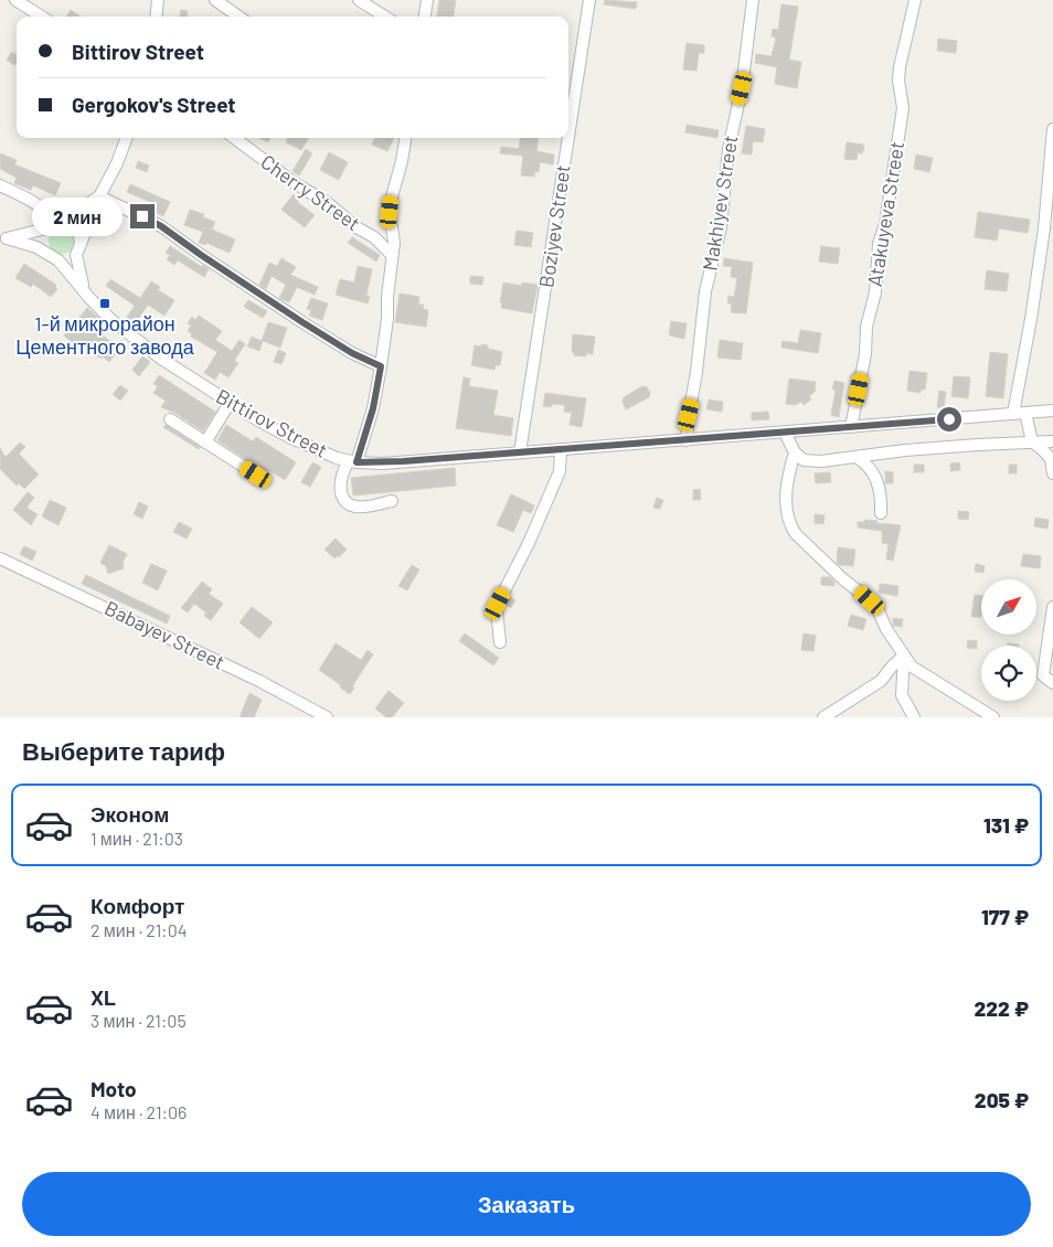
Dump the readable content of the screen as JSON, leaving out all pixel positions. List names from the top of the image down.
{
  "streets": {
    "street": [
      "Cherry Street",
      "Makhiyev Street",
      "Atakuyeva Street",
      "Boziyev Street",
      "Bittirov Street",
      "Babayev Street"
    ]
  },
  "crossings": [
    ["Makhiyev Street", "Bittirov Street"],
    ["Atakuyeva Street", "Bittirov Street"],
    ["Boziyev Street", "Bittirov Street"]
  ],
  "places": {
    "transit": ["1-й микрорайон Цементного завода"]
  },
  "north": "top right",
  "page": {
    "banner": ["Bittirov Street", "Gergokov's Street"],
    "bubble": "2 мин",
    "heading": "Выберите тариф",
    "list": [
      {
        "name": "Эконом",
        "note": "1 мин · 21:03",
        "value": "131 ₽"
      },
      {
        "name": "Комфорт",
        "note": "2 мин · 21:04",
        "value": "177 ₽"
      },
      {
        "name": "XL",
        "note": "3 мин · 21:05",
        "value": "222 ₽"
      },
      {
        "name": "Moto",
        "note": "4 мин · 21:06",
        "value": "205 ₽"
      }
    ],
    "buttons": "Заказать"
  }
}
